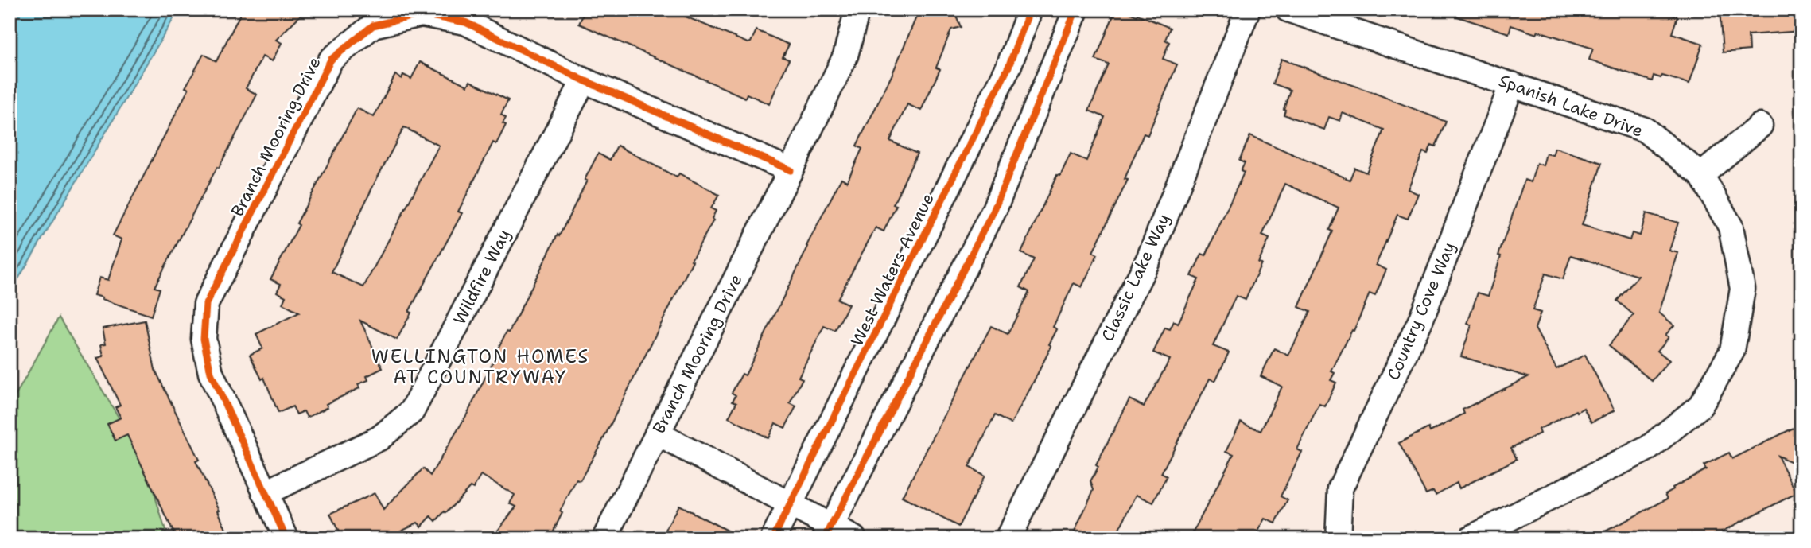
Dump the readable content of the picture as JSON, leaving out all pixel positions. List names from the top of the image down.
{
  "streets": {
    "street": [
      "Spanish Lake Drive",
      "Branch Mooring Drive",
      "West Waters Avenue",
      "Wildfire Way",
      "Classic Lake Way",
      "Country Cove Way"
    ]
  },
  "crossings": [
    ["Spanish Lake Drive", "Country Cove Way"],
    ["Branch Mooring Drive", "Wildfire Way"]
  ],
  "districts": ["WELLINGTON HOMES AT COUNTRYWAY"]
}
